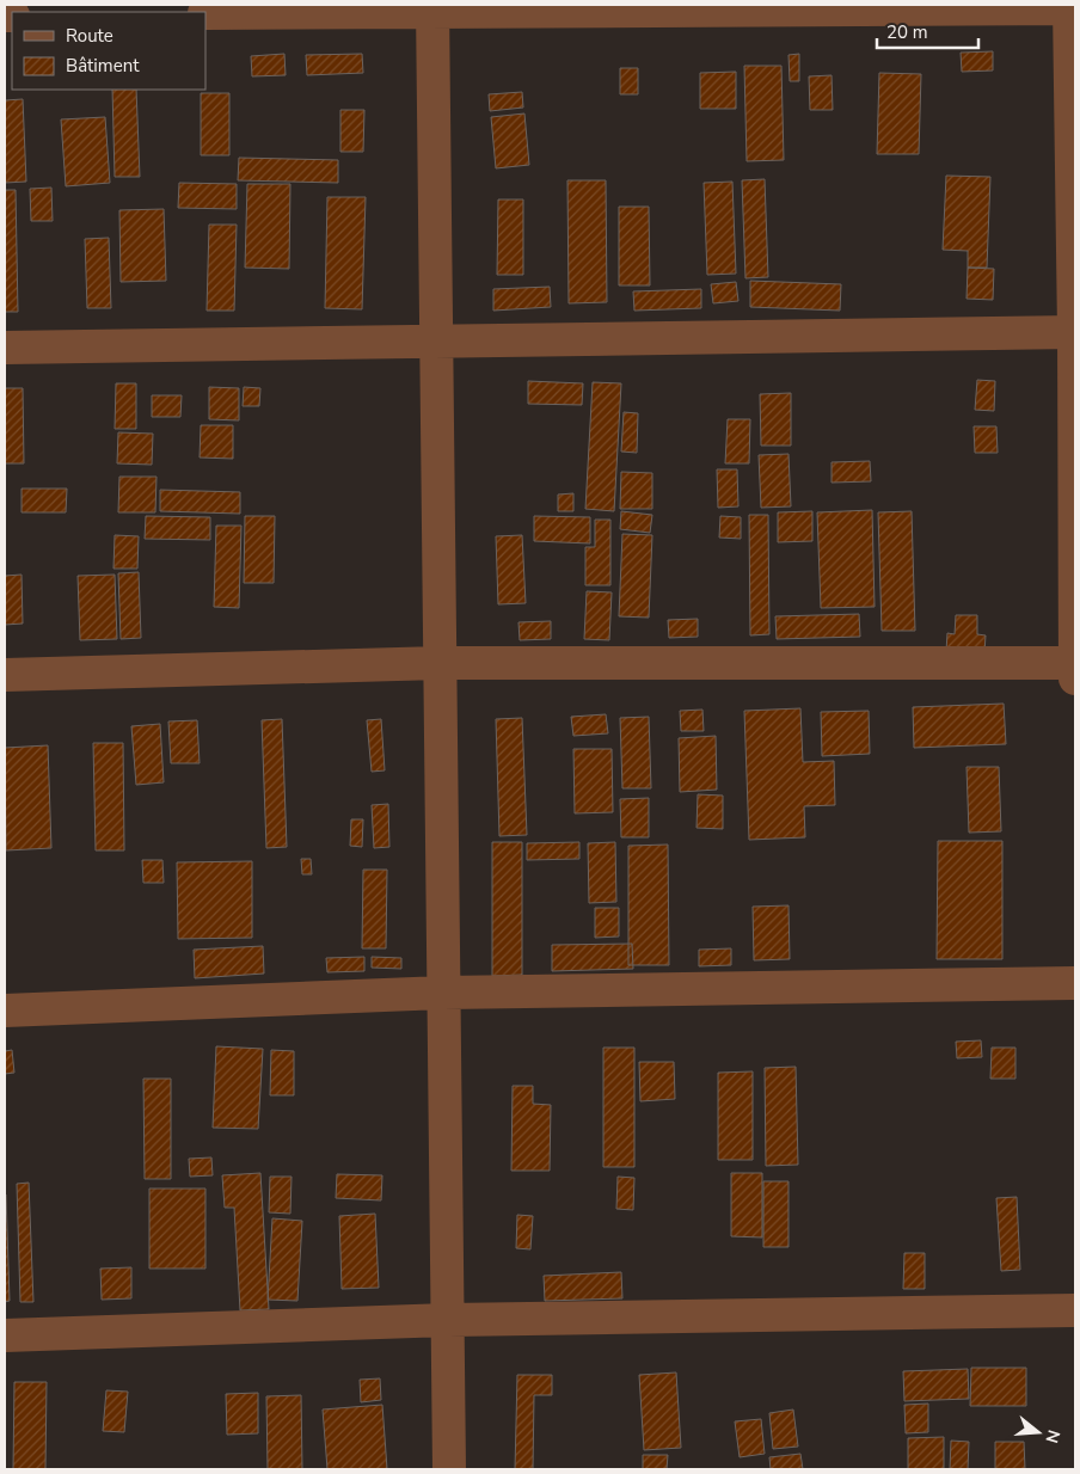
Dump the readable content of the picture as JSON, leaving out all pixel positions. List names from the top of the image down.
{
  "legend": ["Route", "Bâtiment"],
  "scale_bar": "20 m",
  "north": "right"
}
